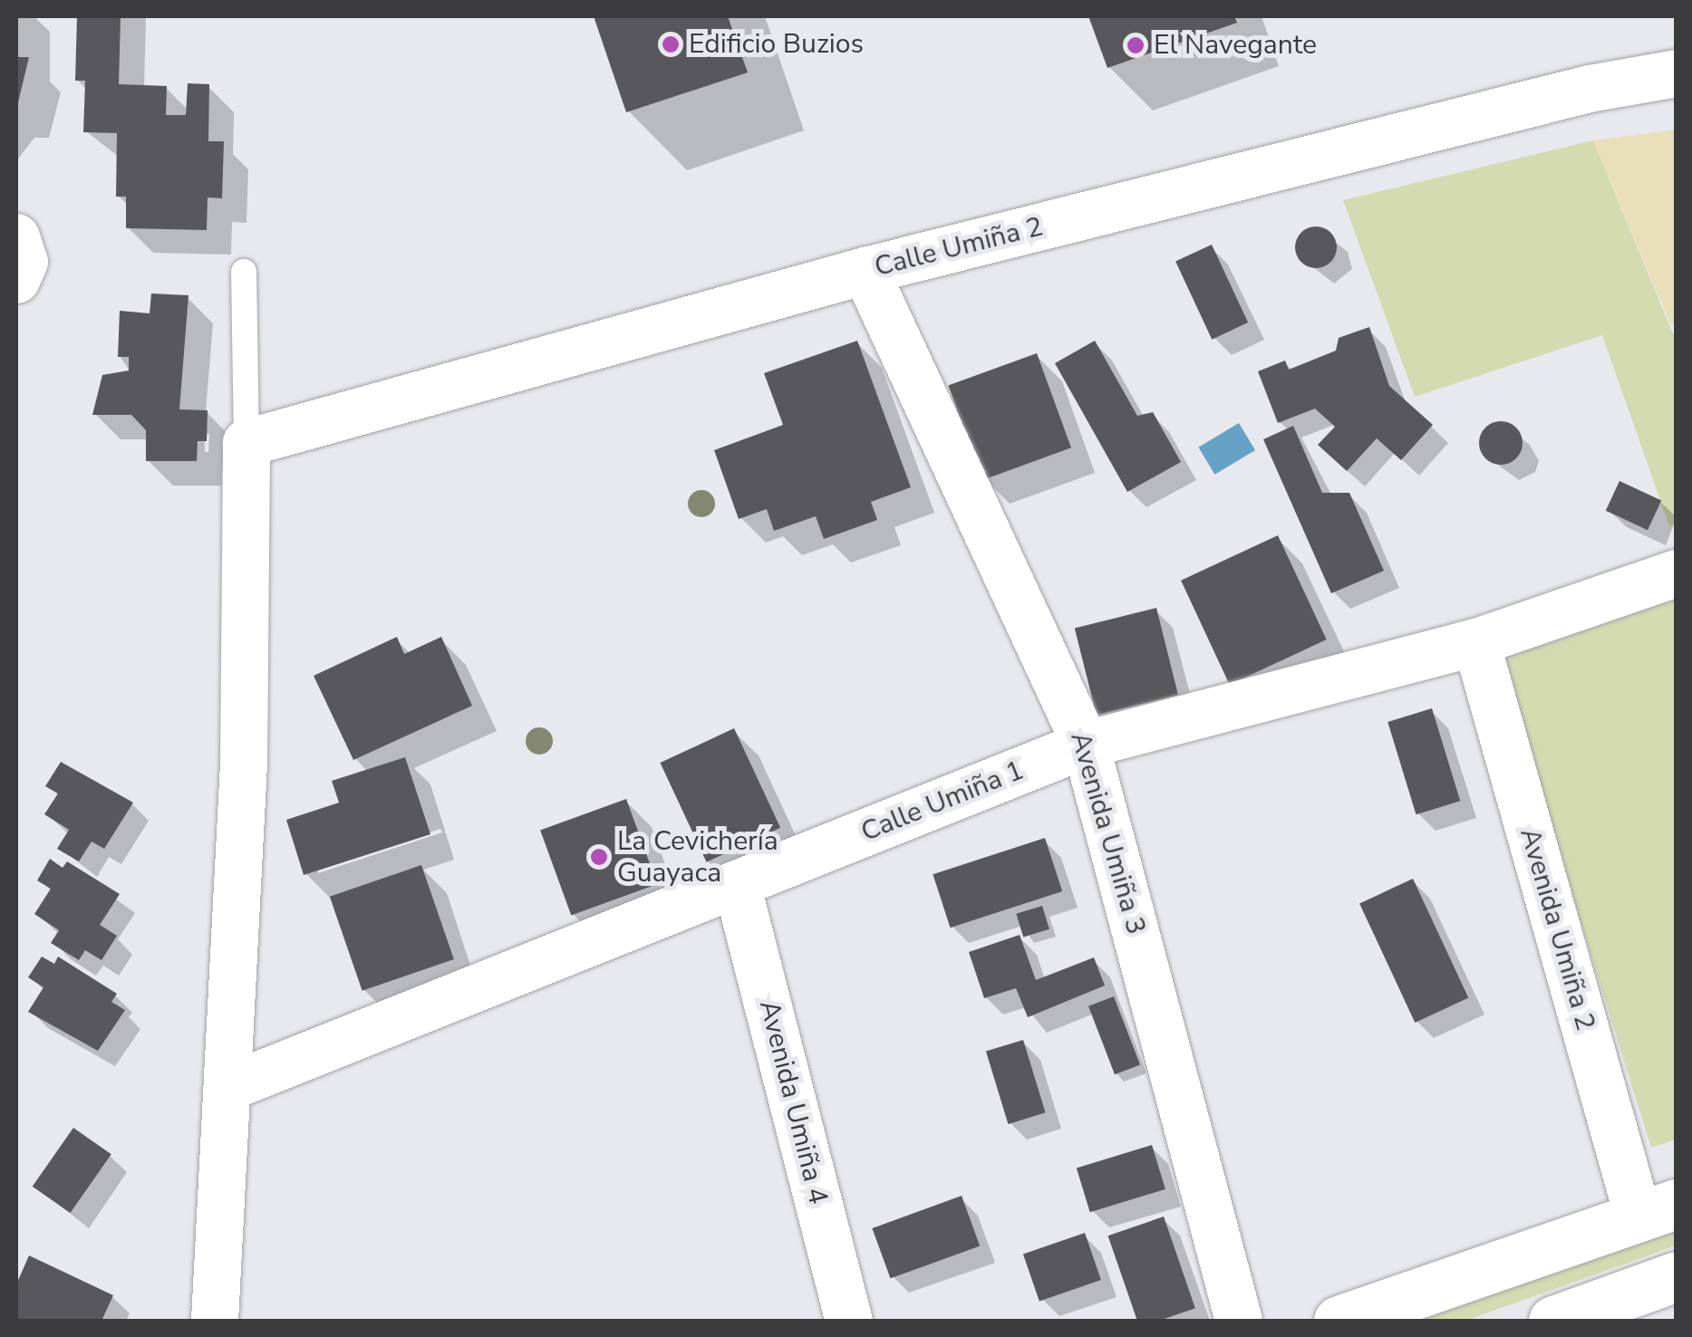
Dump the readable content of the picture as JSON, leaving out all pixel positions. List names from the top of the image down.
{
  "streets": {
    "street": [
      "Calle Umiña 2",
      "Calle Umiña 1",
      "Avenida Umiña 3",
      "Avenida Umiña 2",
      "Avenida Umiña 4"
    ]
  },
  "crossings": [
    ["Calle Umiña 2", "Avenida Umiña 3"],
    ["Calle Umiña 1", "Avenida Umiña 3"],
    ["Calle Umiña 1", "Avenida Umiña 2"],
    ["Calle Umiña 1", "Avenida Umiña 4"]
  ],
  "places": ["Edificio Buzios", "El Navegante", "La Cevichería Guayaca"]
}
